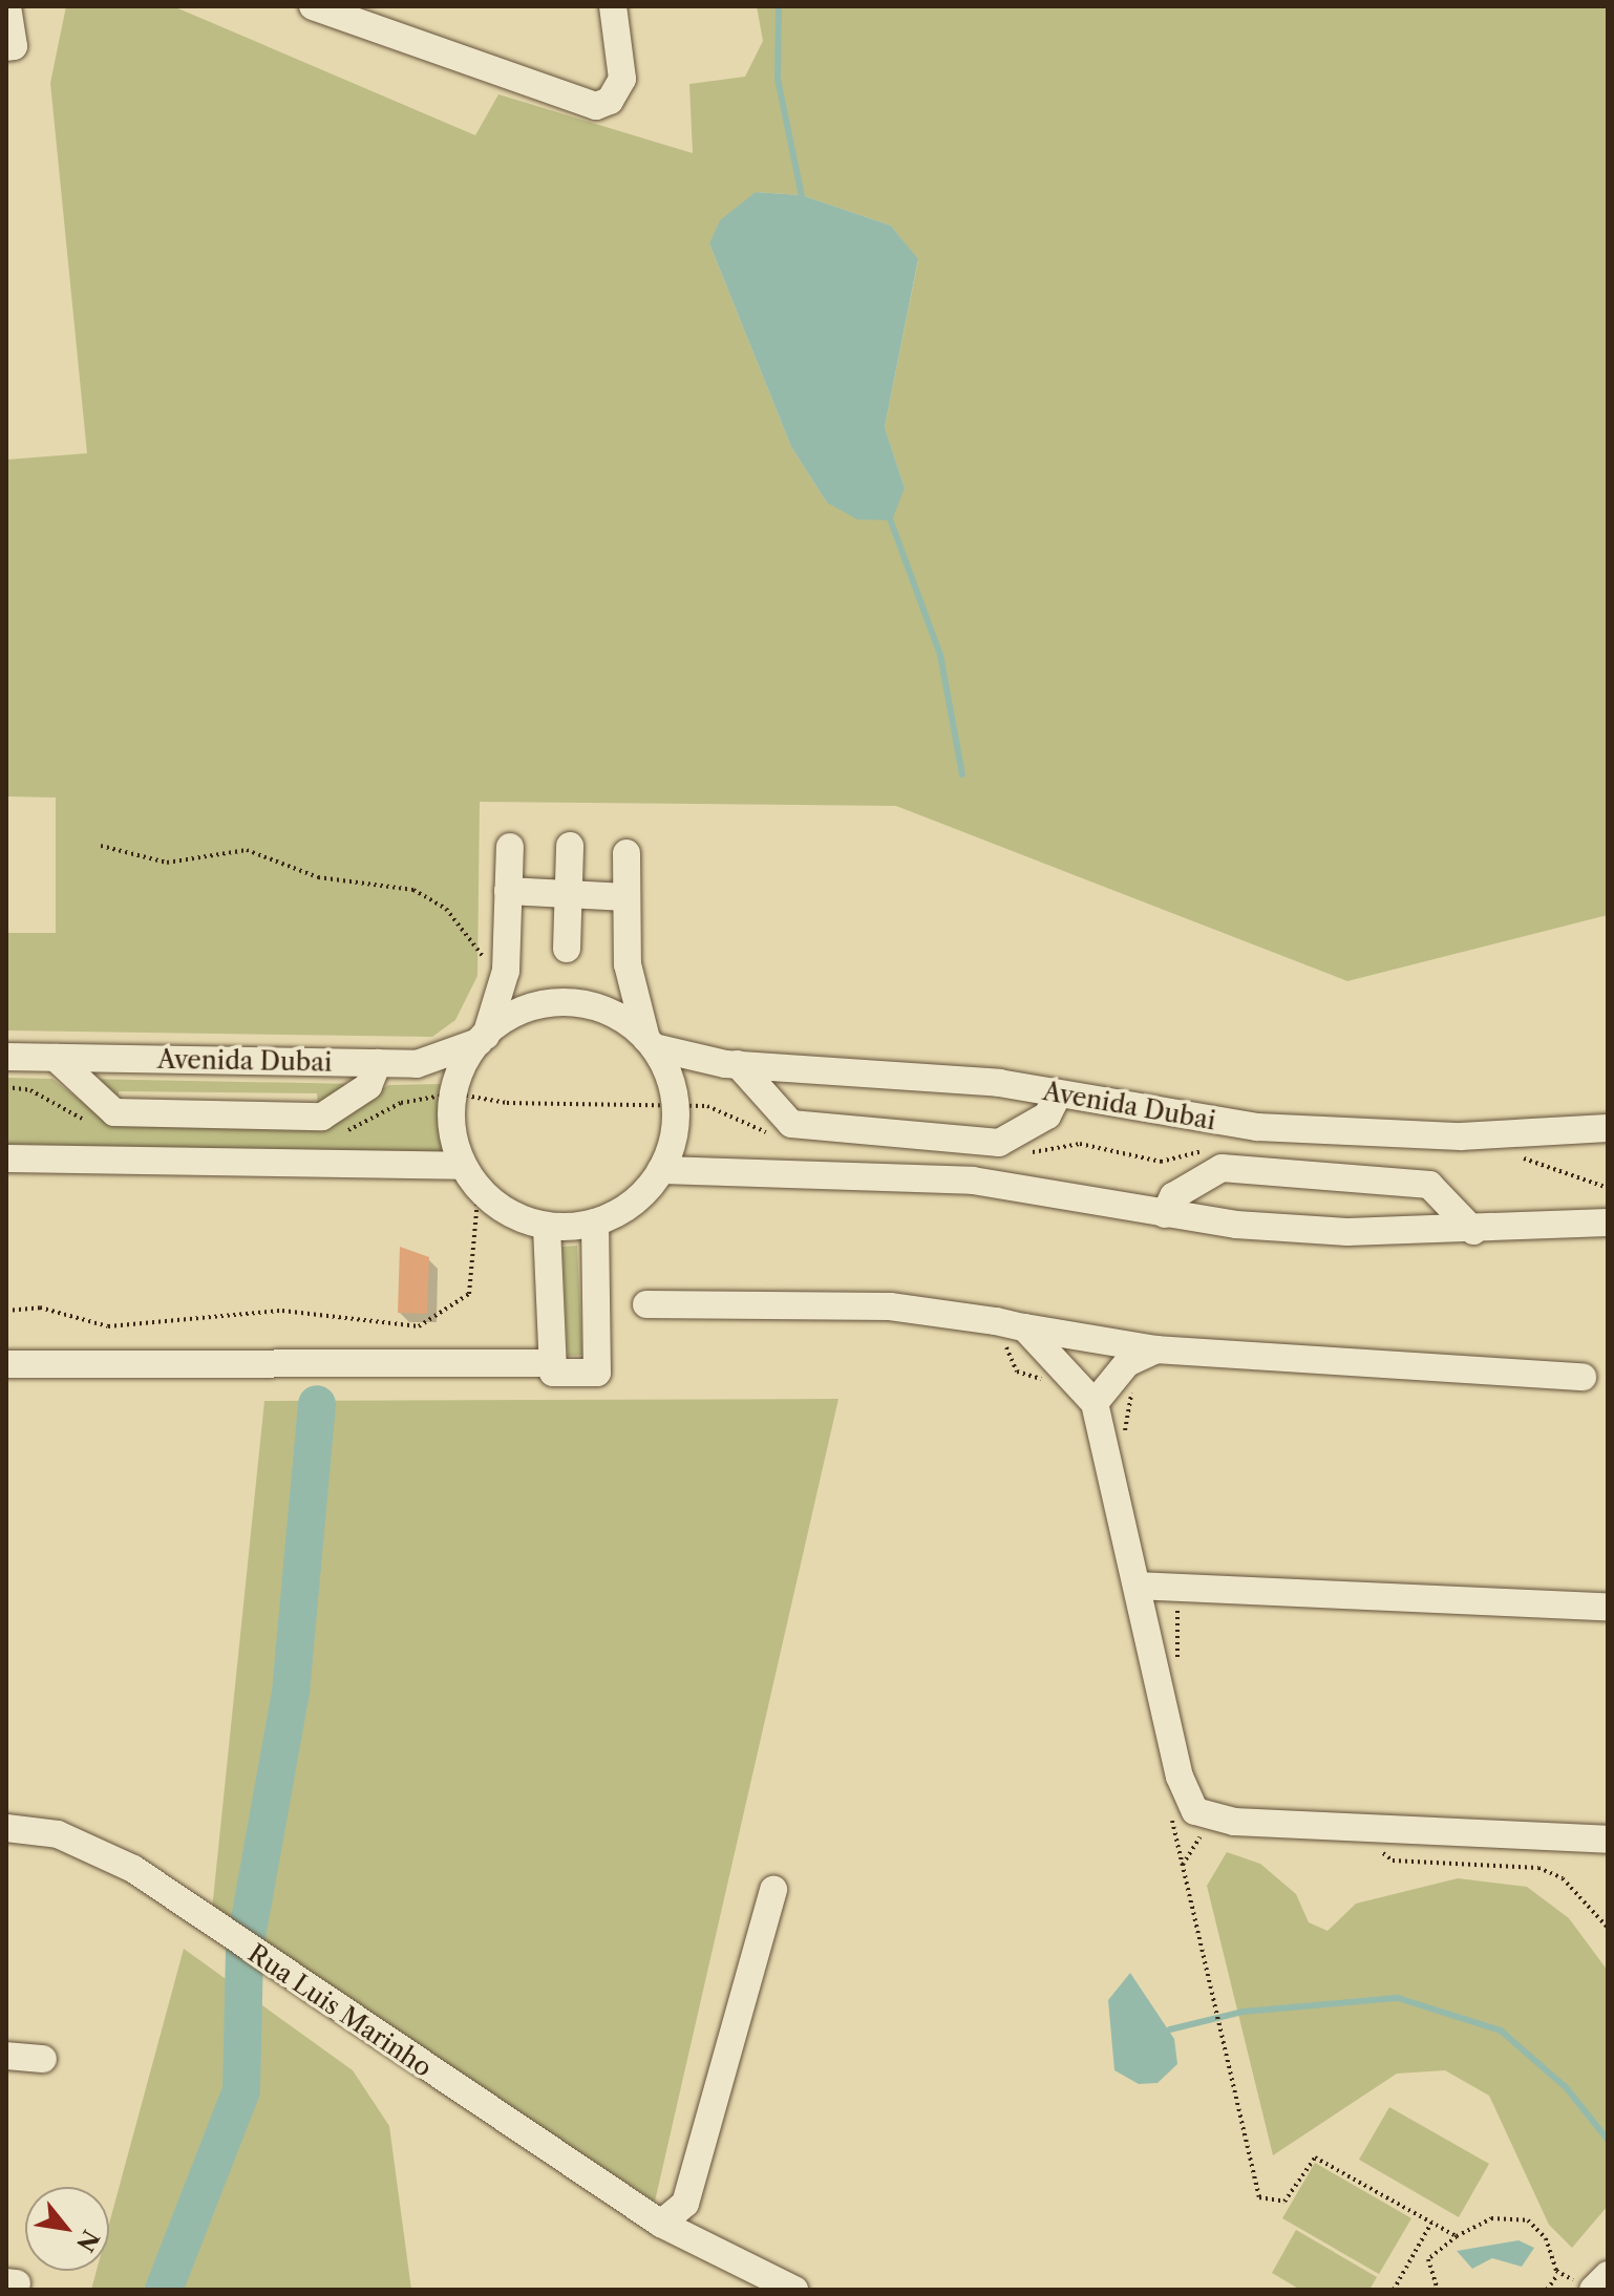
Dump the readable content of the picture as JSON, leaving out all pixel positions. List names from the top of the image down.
{
  "streets": {
    "street": ["Avenida Dubai", "Rua Luis Marinho"]
  },
  "north": "bottom right"
}
